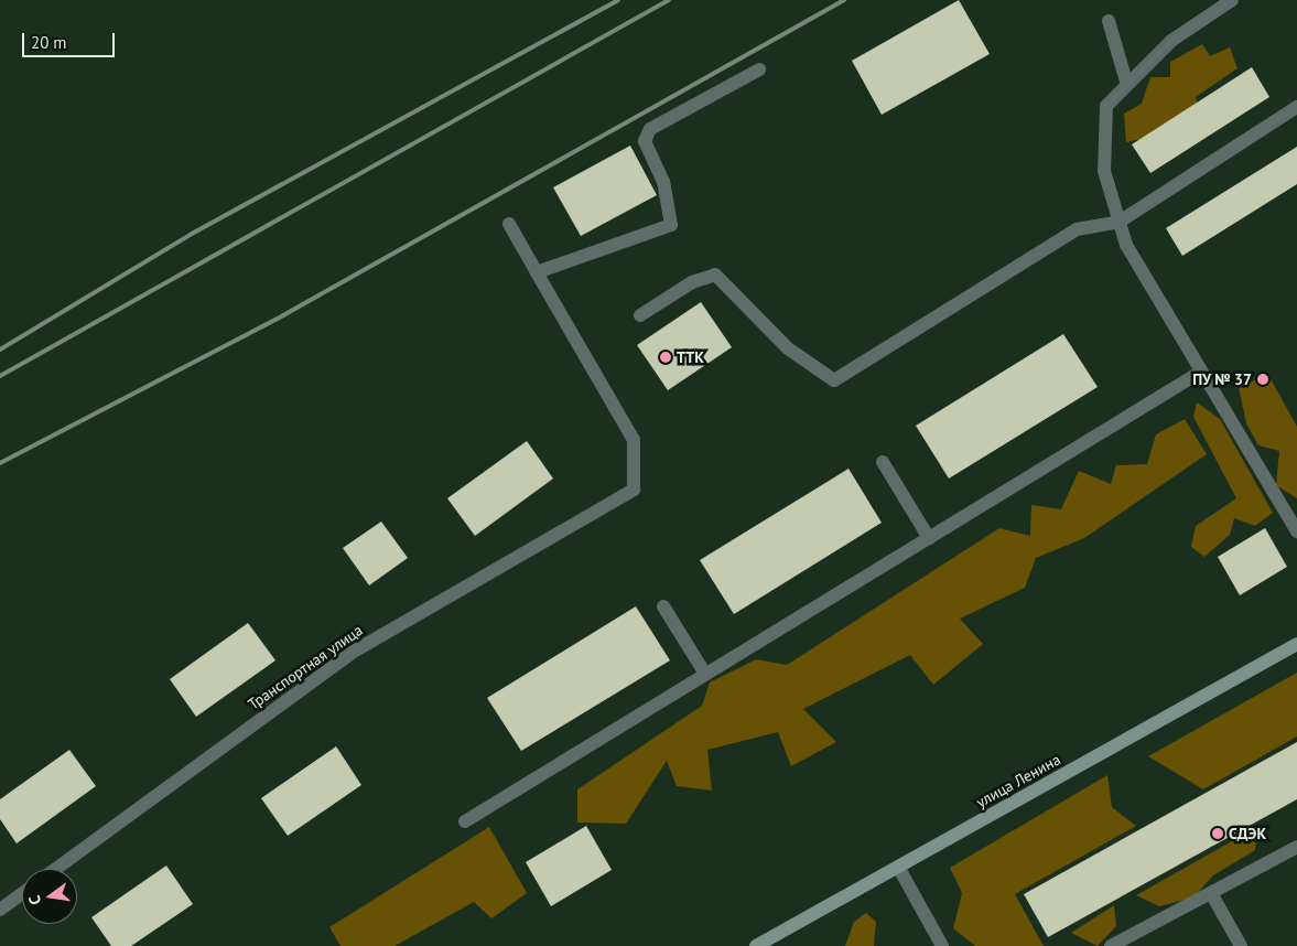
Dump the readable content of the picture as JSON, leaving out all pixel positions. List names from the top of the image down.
{
  "streets": {
    "main road": ["улица Ленина"],
    "street": ["Транспортная улица"]
  },
  "places": ["ТТК", "ПУ № 37", "СДЭК"],
  "scale_bar": "20 m",
  "north": "left"
}
